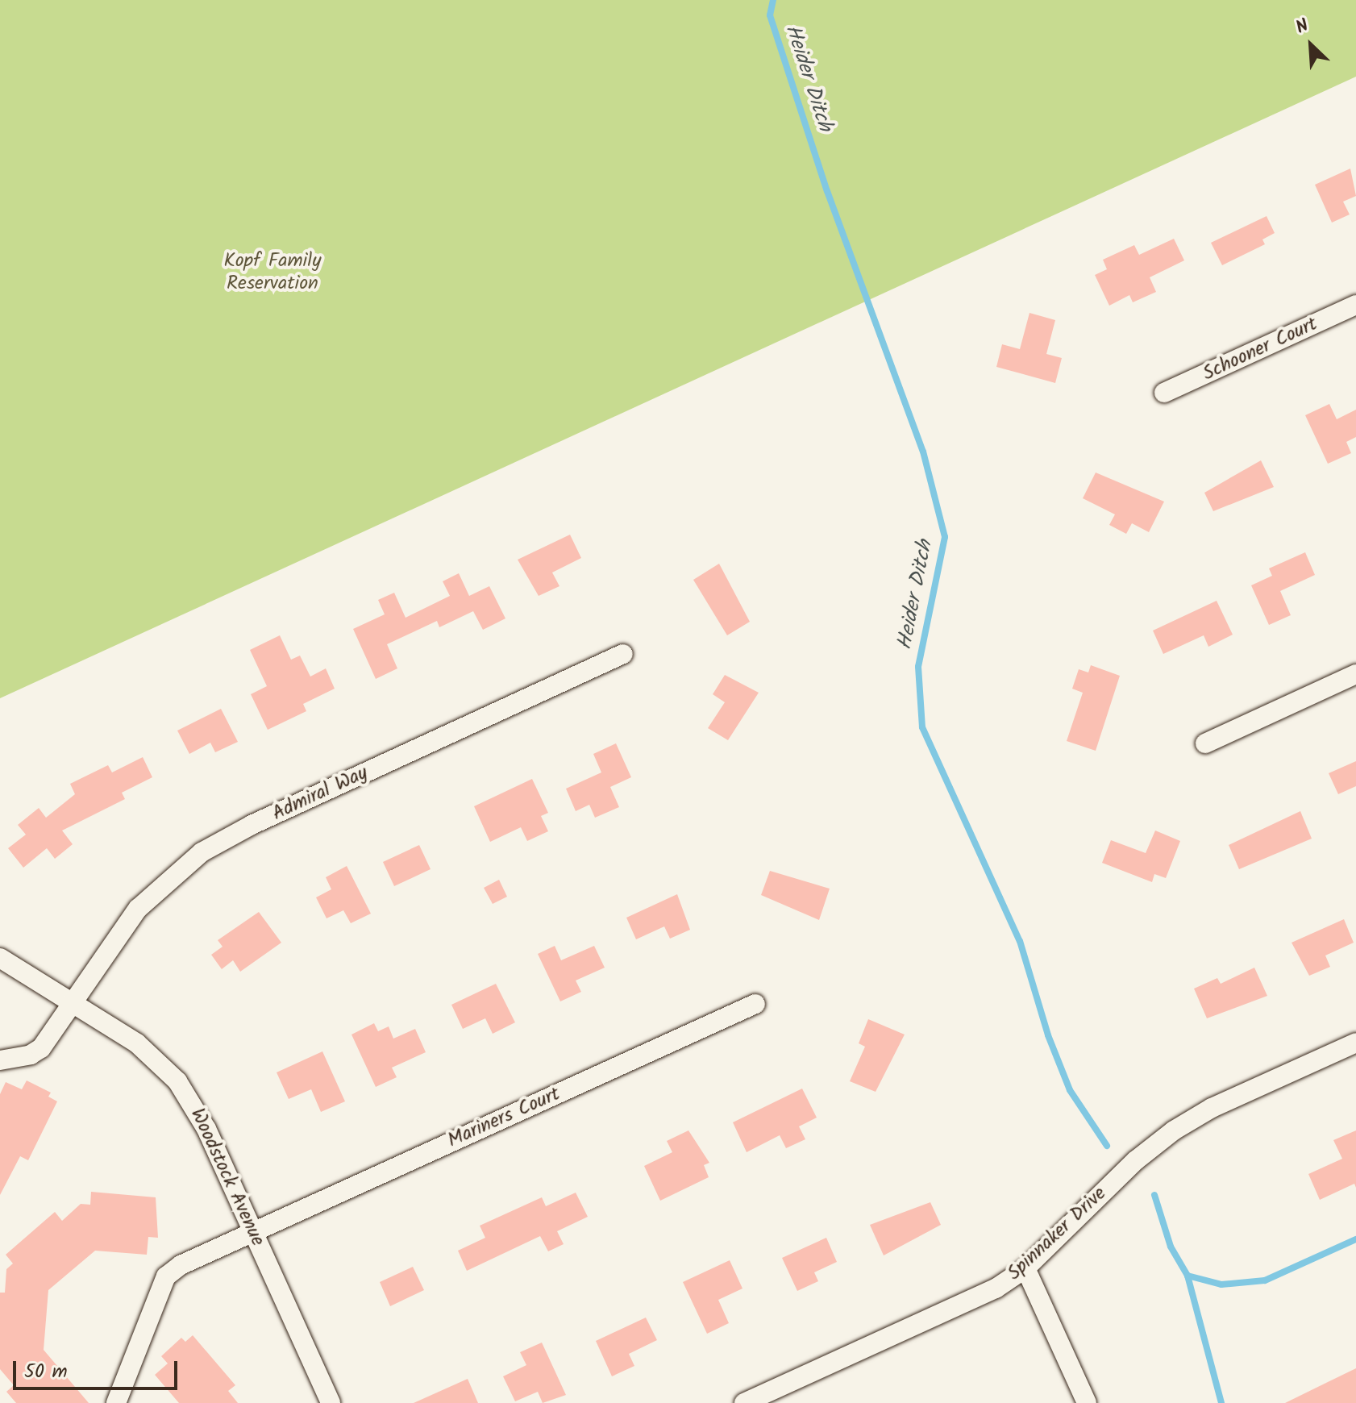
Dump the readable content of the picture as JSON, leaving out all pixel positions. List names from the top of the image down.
{
  "streets": {
    "street": [
      "Schooner Court",
      "Admiral Way",
      "Mariners Court",
      "Woodstock Avenue",
      "Spinnaker Drive"
    ]
  },
  "crossings": [
    ["Admiral Way", "Woodstock Avenue"],
    ["Mariners Court", "Woodstock Avenue"]
  ],
  "water": ["Heider Ditch"],
  "parks": ["Kopf Family Reservation"],
  "scale_bar": "50 m",
  "north": "top left"
}
